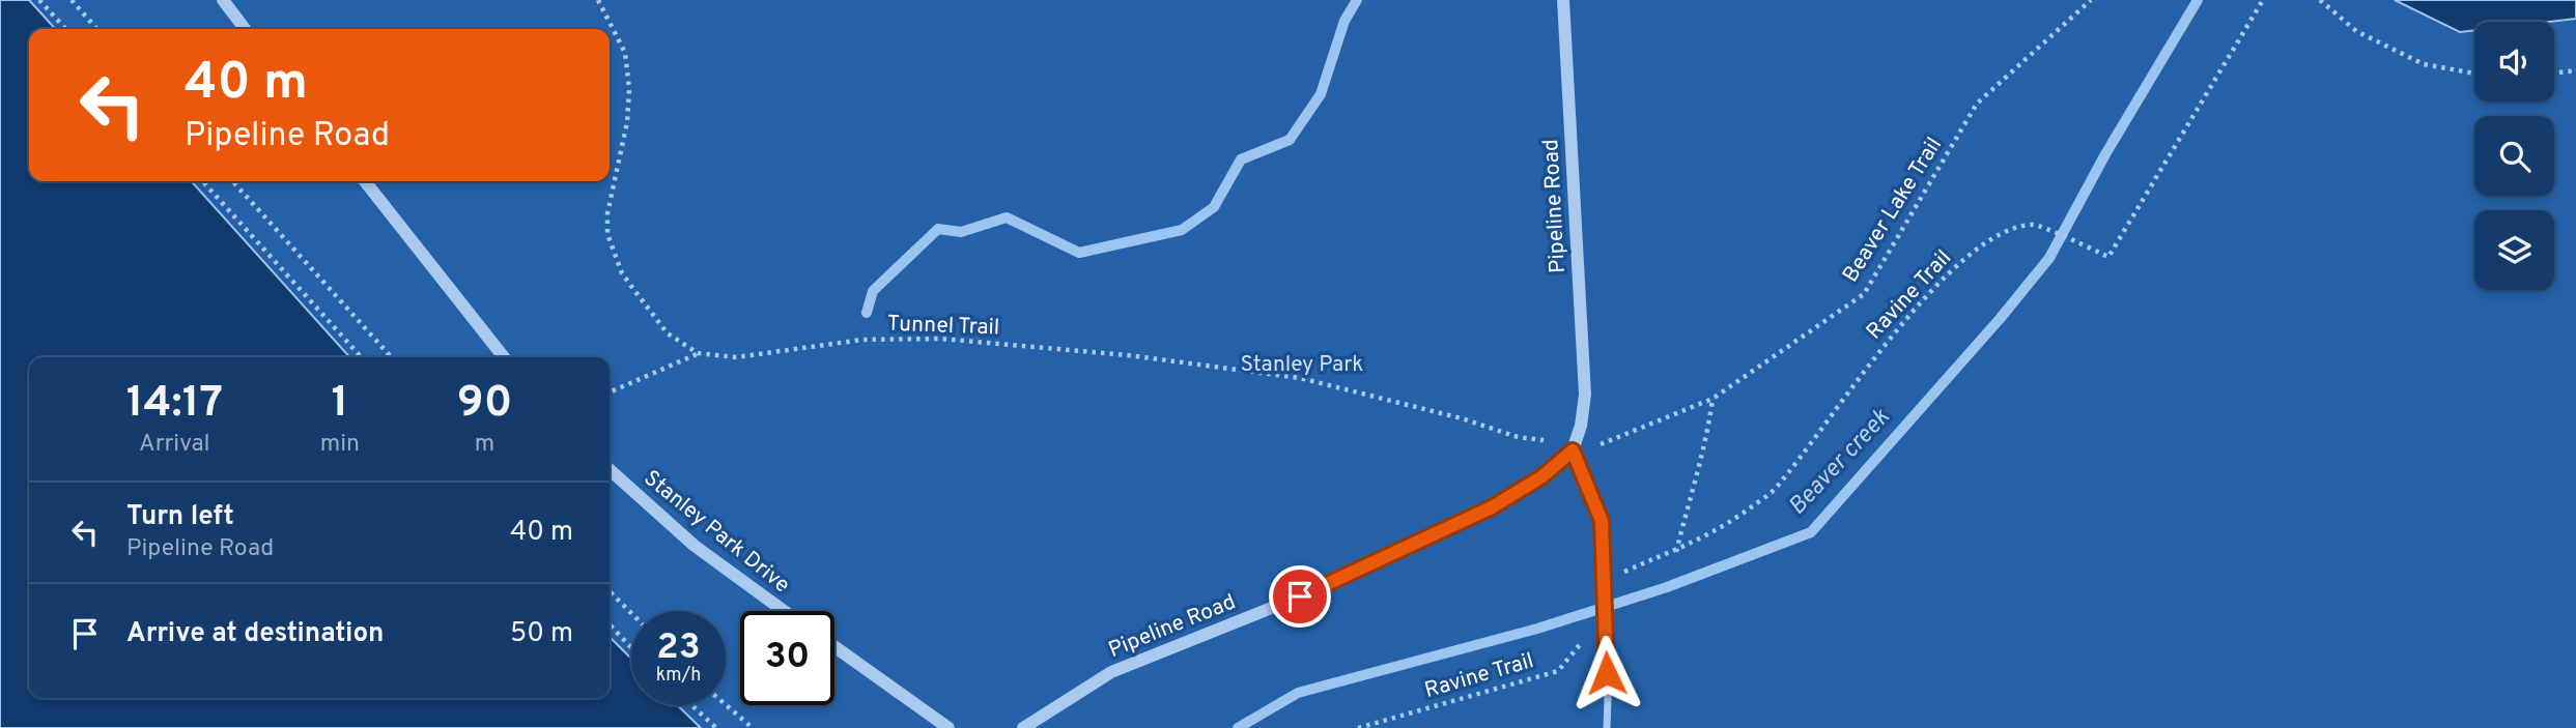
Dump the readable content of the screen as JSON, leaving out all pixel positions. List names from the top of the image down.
{
  "streets": {
    "street": ["Pipeline Road", "Stanley Park Drive"],
    "path": ["Beaver Lake Trail", "Ravine Trail", "Tunnel Trail"]
  },
  "crossings": [
    ["Pipeline Road", "Beaver Lake Trail"],
    ["Pipeline Road", "Tunnel Trail"],
    ["Beaver Lake Trail", "Tunnel Trail"]
  ],
  "water": ["Beaver creek"],
  "parks": ["Stanley Park"],
  "page": {
    "turn": ["40 m", "Pipeline Road"],
    "eta": [
      "14:17",
      "Arrival",
      "1",
      "min",
      "90",
      "m"
    ],
    "list": [
      {
        "name": "Turn left",
        "note": "Pipeline Road",
        "value": "40 m"
      },
      {
        "name": "Arrive at destination",
        "value": "50 m"
      }
    ],
    "speed": "23 km/h",
    "limit": "30"
  }
}
